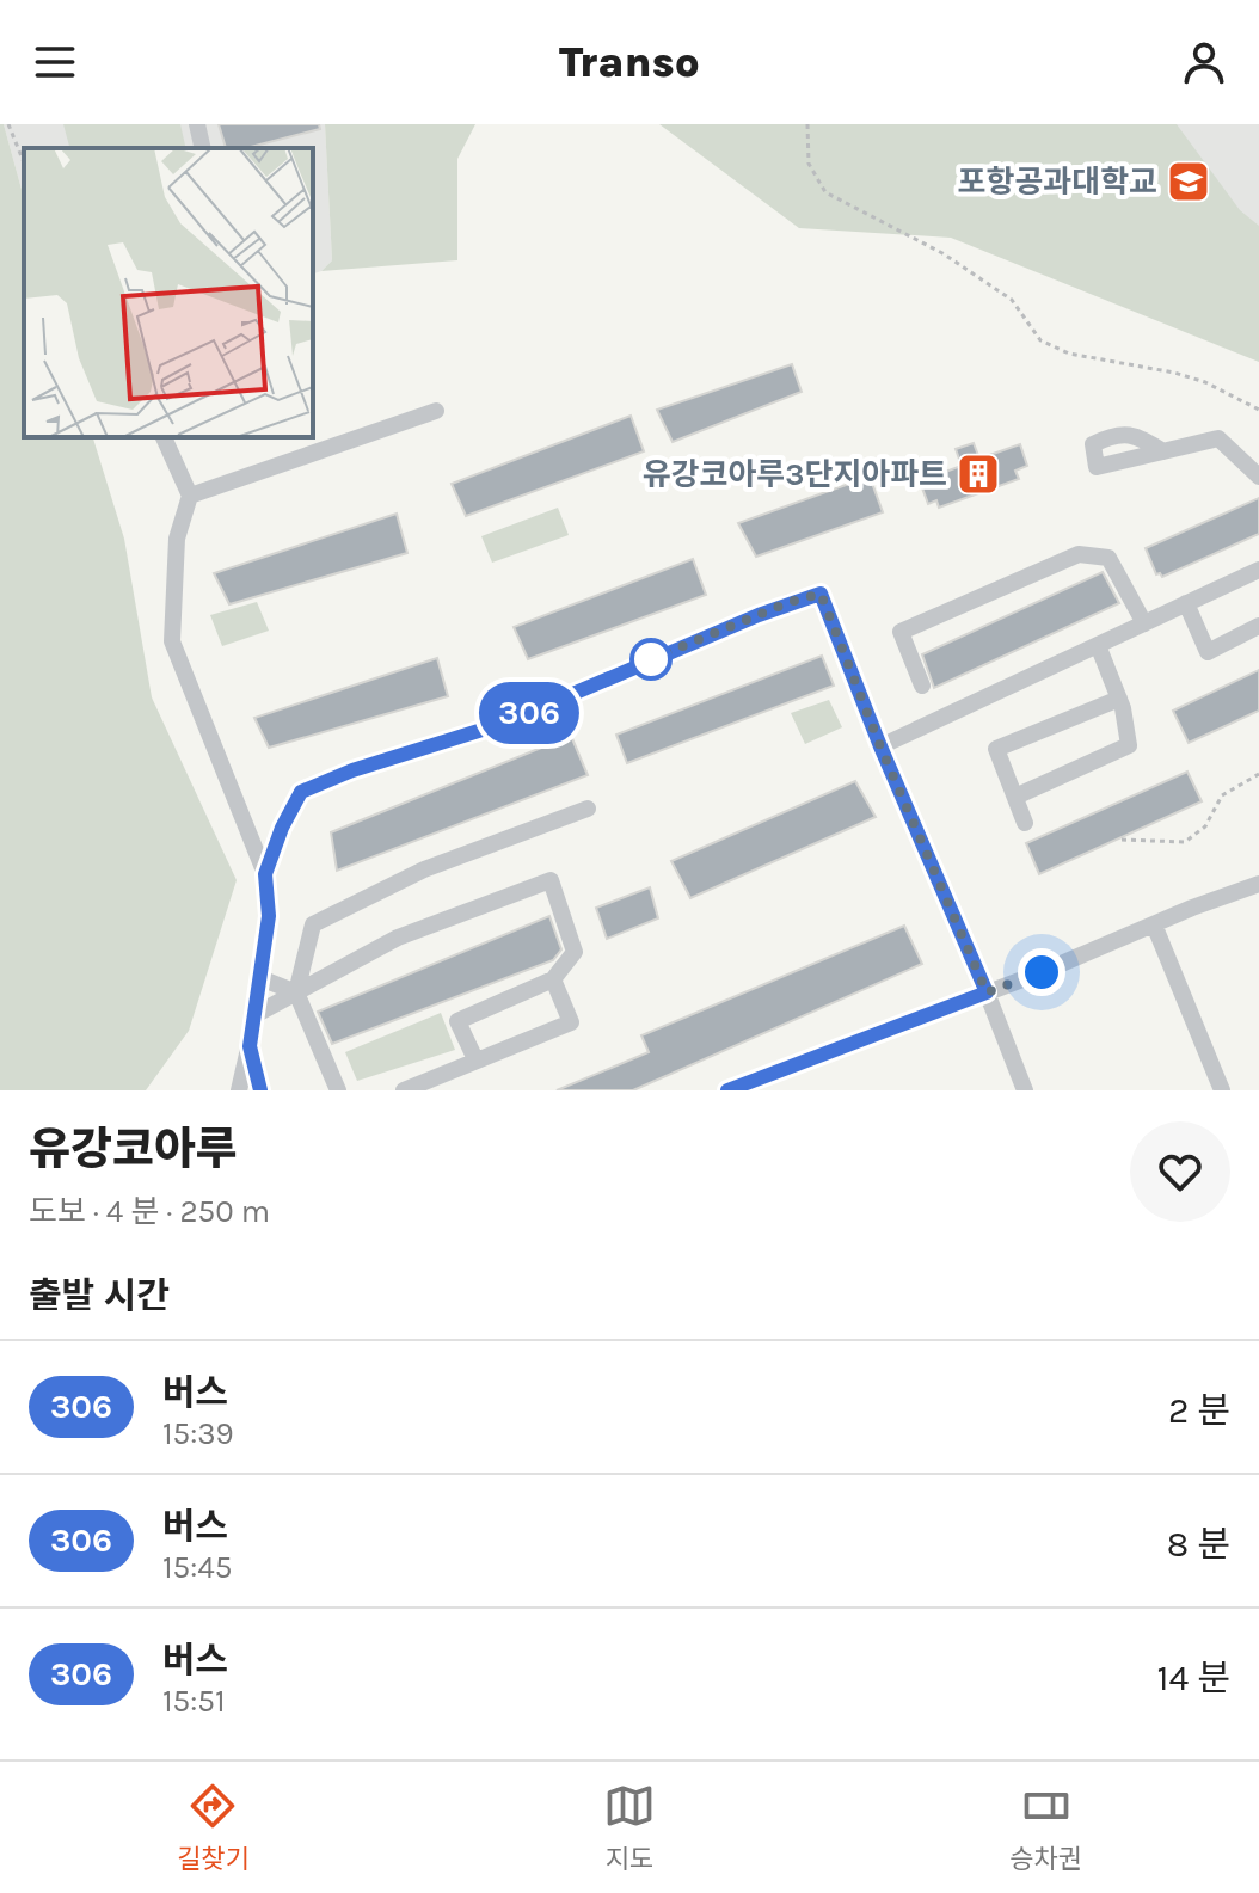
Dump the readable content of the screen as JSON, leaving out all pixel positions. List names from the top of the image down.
{
  "places": {
    "school or university": ["포항공과대학교"],
    "building": ["유강코아루3단지아파트"]
  },
  "lines": ["bus line 306"],
  "page": {
    "header": "Transo",
    "on_map": "306",
    "heading": [
      ["유강코아루", "도보 · 4 분 · 250 m"],
      "출발 시간"
    ],
    "list": [
      {
        "mark": "306",
        "name": "버스",
        "note": "15:39",
        "value": "2 분"
      },
      {
        "mark": "306",
        "name": "버스",
        "note": "15:45",
        "value": "8 분"
      },
      {
        "mark": "306",
        "name": "버스",
        "note": "15:51",
        "value": "14 분"
      }
    ],
    "tabs": ["길찾기", "지도", "승차권"]
  }
}
